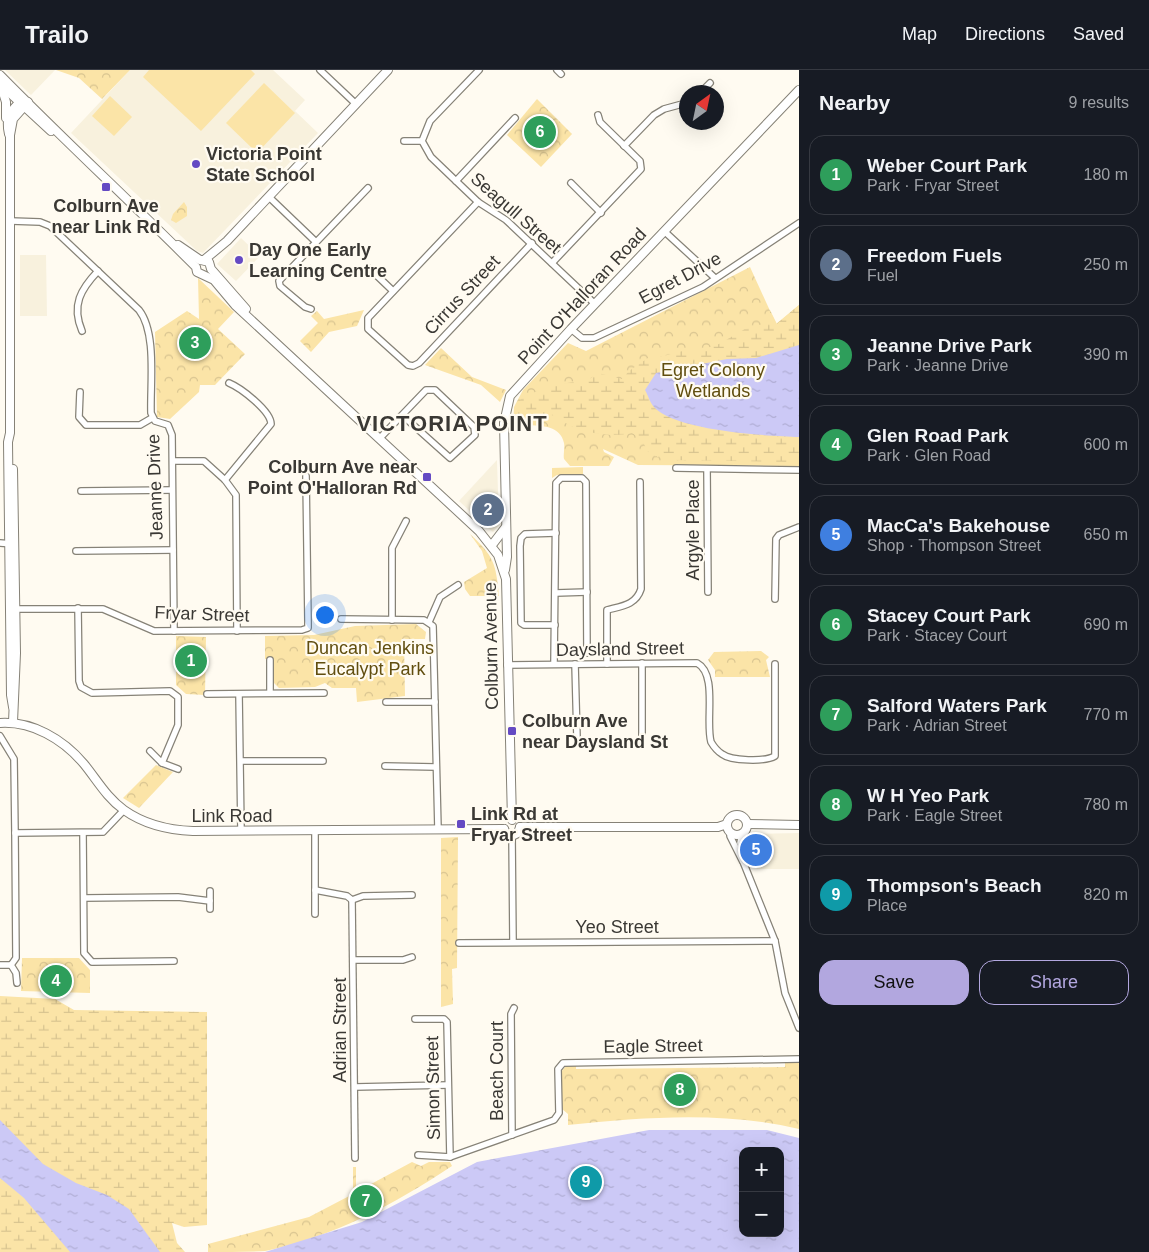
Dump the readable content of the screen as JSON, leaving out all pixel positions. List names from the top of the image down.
{
  "streets": {
    "street": [
      "Seagull Street",
      "Egret Drive",
      "Cirrus Street",
      "Point O'Halloran Road",
      "Jeanne Drive",
      "Argyle Place",
      "Fryar Street",
      "Colburn Avenue",
      "Daysland Street",
      "Link Road",
      "Yeo Street",
      "Adrian Street",
      "Eagle Street",
      "Beach Court",
      "Simon Street"
    ]
  },
  "crossings": [
    ["Seagull Street", "Cirrus Street"],
    ["Seagull Street", "Point O'Halloran Road"],
    ["Egret Drive", "Point O'Halloran Road"],
    ["Point O'Halloran Road", "Colburn Avenue"],
    ["Jeanne Drive", "Fryar Street"],
    ["Colburn Avenue", "Daysland Street"],
    ["Colburn Avenue", "Link Road"],
    ["Eagle Street", "Beach Court"]
  ],
  "districts": ["VICTORIA POINT"],
  "parks": ["Egret Colony Wetlands", "Duncan Jenkins Eucalypt Park"],
  "places": {
    "other": ["Victoria Point State School", "Day One Early Learning Centre"],
    "transit": [
      "Colburn Ave near Link Rd",
      "Colburn Ave near Point O'Halloran Rd",
      "Colburn Ave near Daysland St",
      "Link Rd at Fryar Street"
    ]
  },
  "north": "top right",
  "page": {
    "header": "Trailo",
    "nav": ["Map", "Directions", "Saved"],
    "heading": ["Nearby", "9 results"],
    "pins": [
      "6",
      "3",
      "2",
      "1",
      "5",
      "4",
      "8",
      "9",
      "7"
    ],
    "list": [
      {
        "mark": "1",
        "name": "Weber Court Park",
        "note": "Park · Fryar Street",
        "value": "180 m"
      },
      {
        "mark": "2",
        "name": "Freedom Fuels",
        "note": "Fuel",
        "value": "250 m"
      },
      {
        "mark": "3",
        "name": "Jeanne Drive Park",
        "note": "Park · Jeanne Drive",
        "value": "390 m"
      },
      {
        "mark": "4",
        "name": "Glen Road Park",
        "note": "Park · Glen Road",
        "value": "600 m"
      },
      {
        "mark": "5",
        "name": "MacCa's Bakehouse",
        "note": "Shop · Thompson Street",
        "value": "650 m"
      },
      {
        "mark": "6",
        "name": "Stacey Court Park",
        "note": "Park · Stacey Court",
        "value": "690 m"
      },
      {
        "mark": "7",
        "name": "Salford Waters Park",
        "note": "Park · Adrian Street",
        "value": "770 m"
      },
      {
        "mark": "8",
        "name": "W H Yeo Park",
        "note": "Park · Eagle Street",
        "value": "780 m"
      },
      {
        "mark": "9",
        "name": "Thompson's Beach",
        "note": "Place",
        "value": "820 m"
      }
    ],
    "buttons": ["Save", "Share"],
    "map_buttons": ["+", "−"]
  }
}
